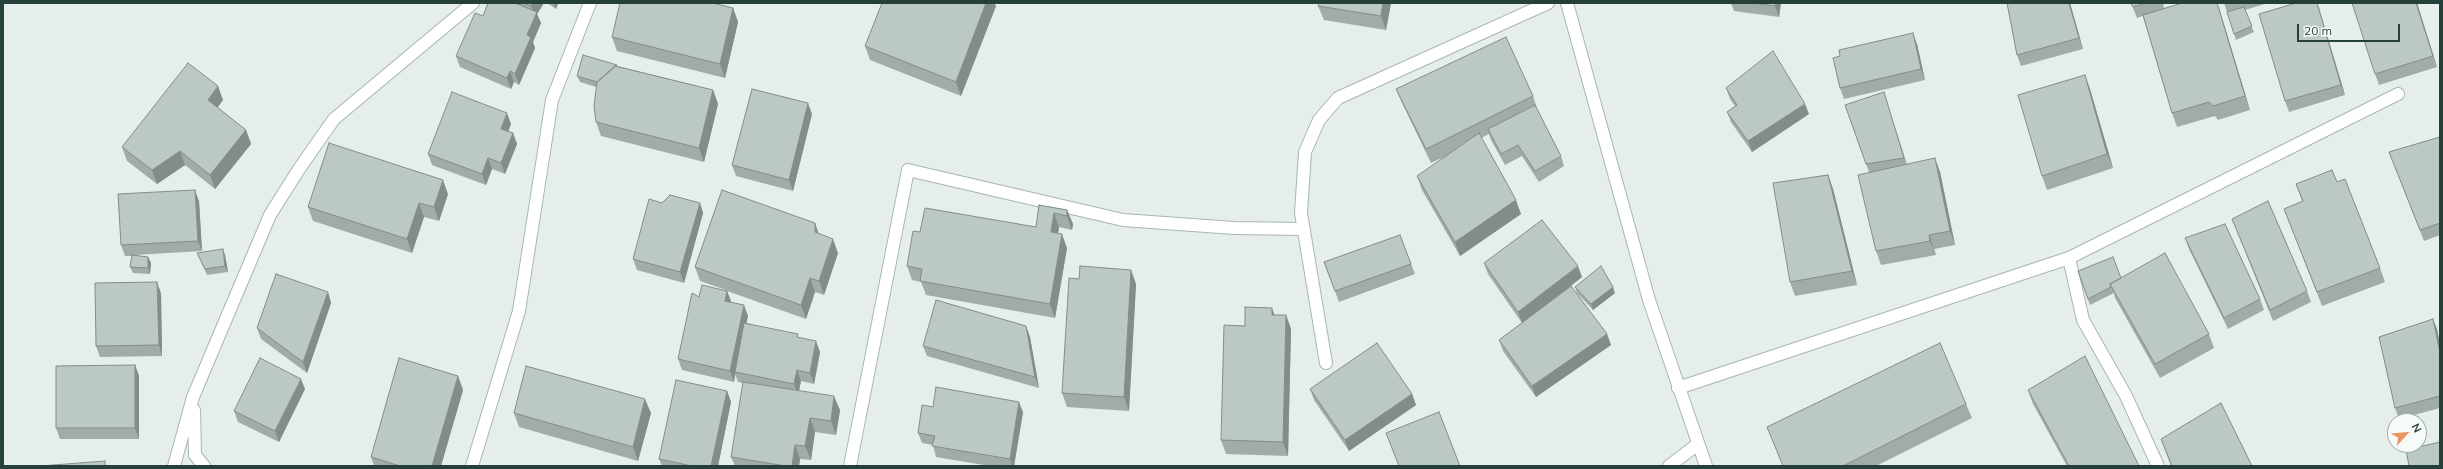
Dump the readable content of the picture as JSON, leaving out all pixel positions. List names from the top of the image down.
{
  "scale_bar": "20 m",
  "north": "top right"
}
